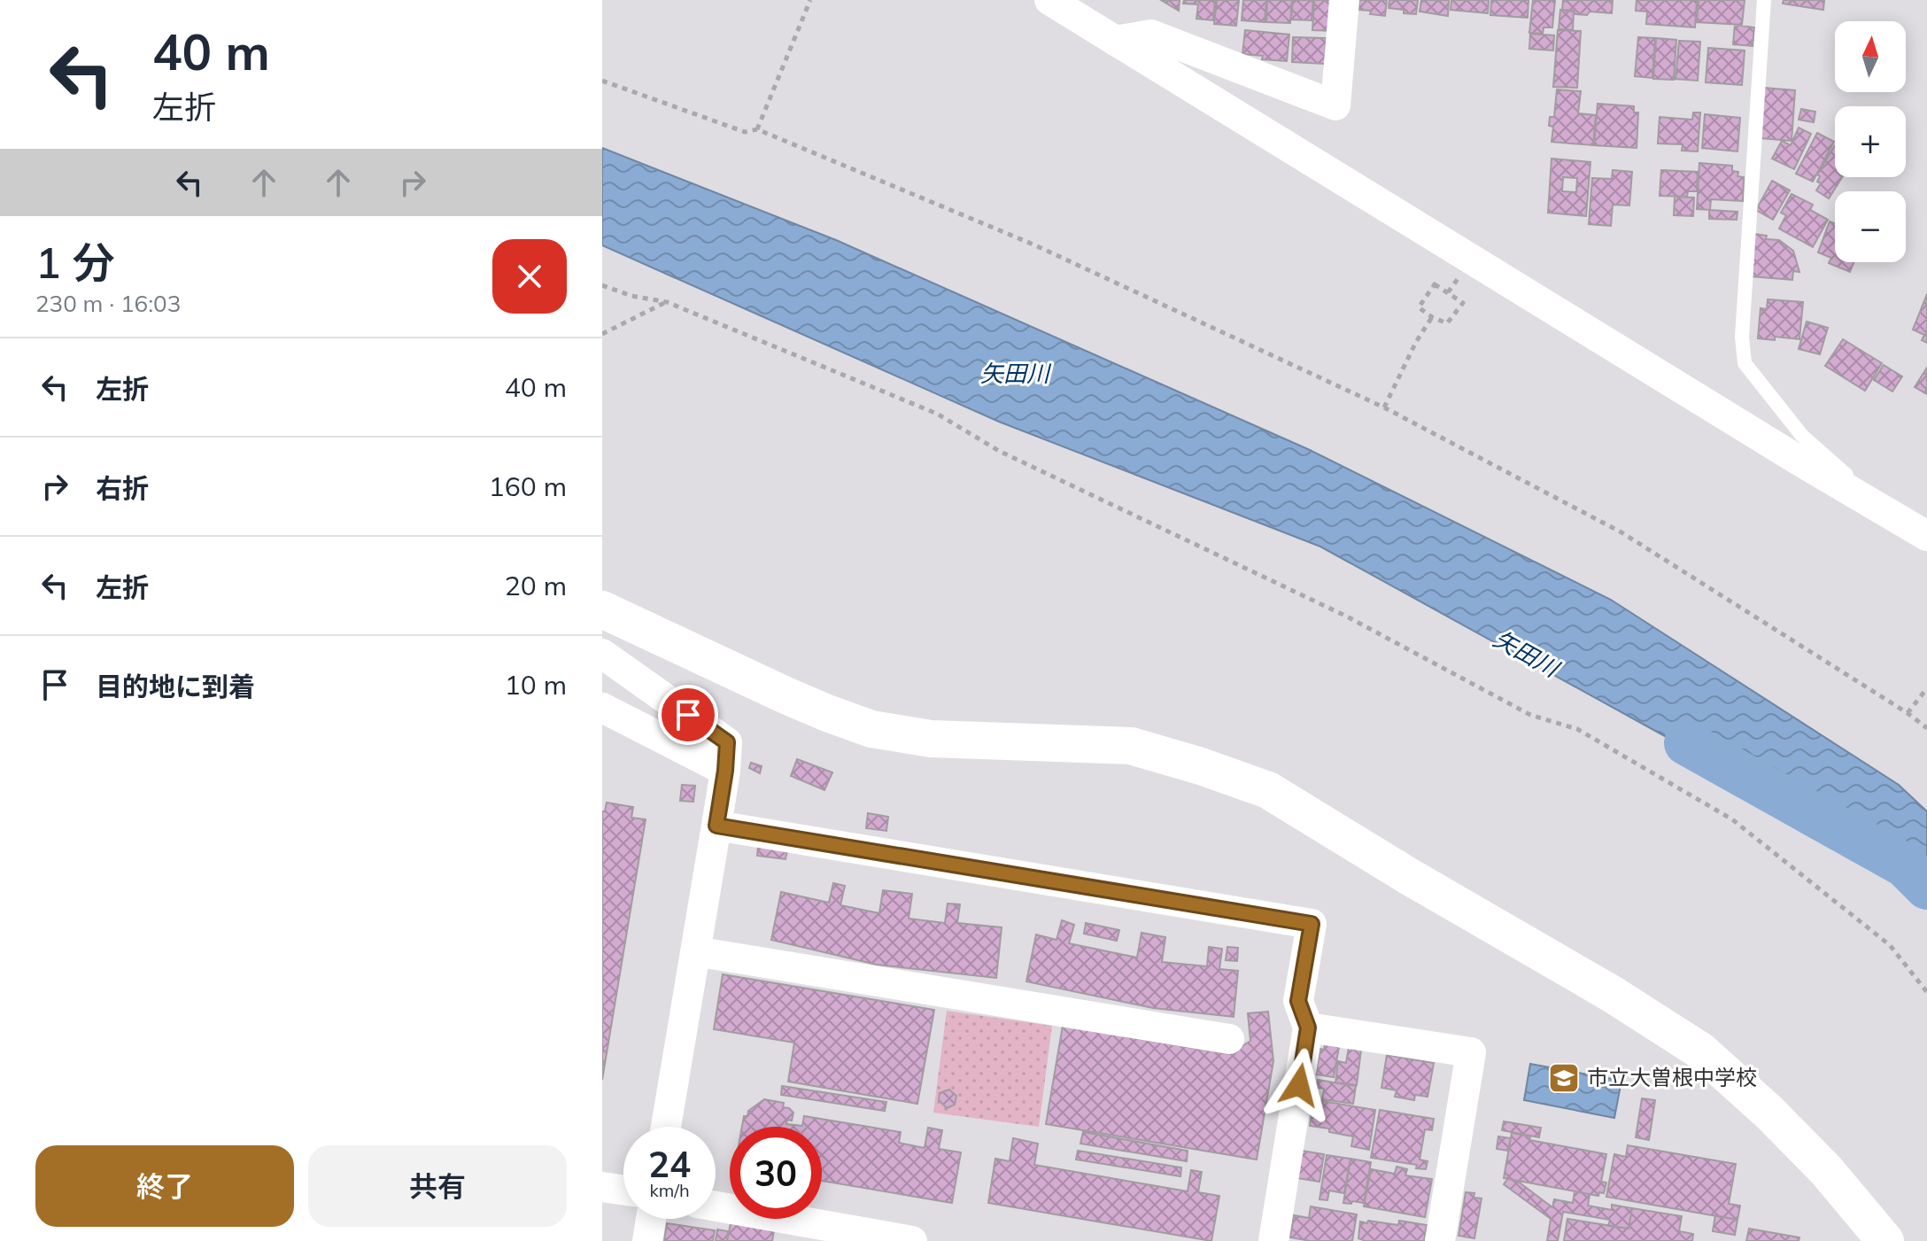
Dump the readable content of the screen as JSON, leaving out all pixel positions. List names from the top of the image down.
{
  "water": ["矢田川"],
  "places": {
    "school or university": ["市立大曽根中学校"]
  },
  "north": "top",
  "page": {
    "turn": ["40 m", "左折"],
    "map_buttons": ["+", "−"],
    "heading": ["1 分", "230 m · 16:03"],
    "list": [
      {
        "name": "左折",
        "value": "40 m"
      },
      {
        "name": "右折",
        "value": "160 m"
      },
      {
        "name": "左折",
        "value": "20 m"
      },
      {
        "name": "目的地に到着",
        "value": "10 m"
      }
    ],
    "speed": "24 km/h",
    "limit": "30",
    "buttons": ["終了", "共有"]
  }
}
